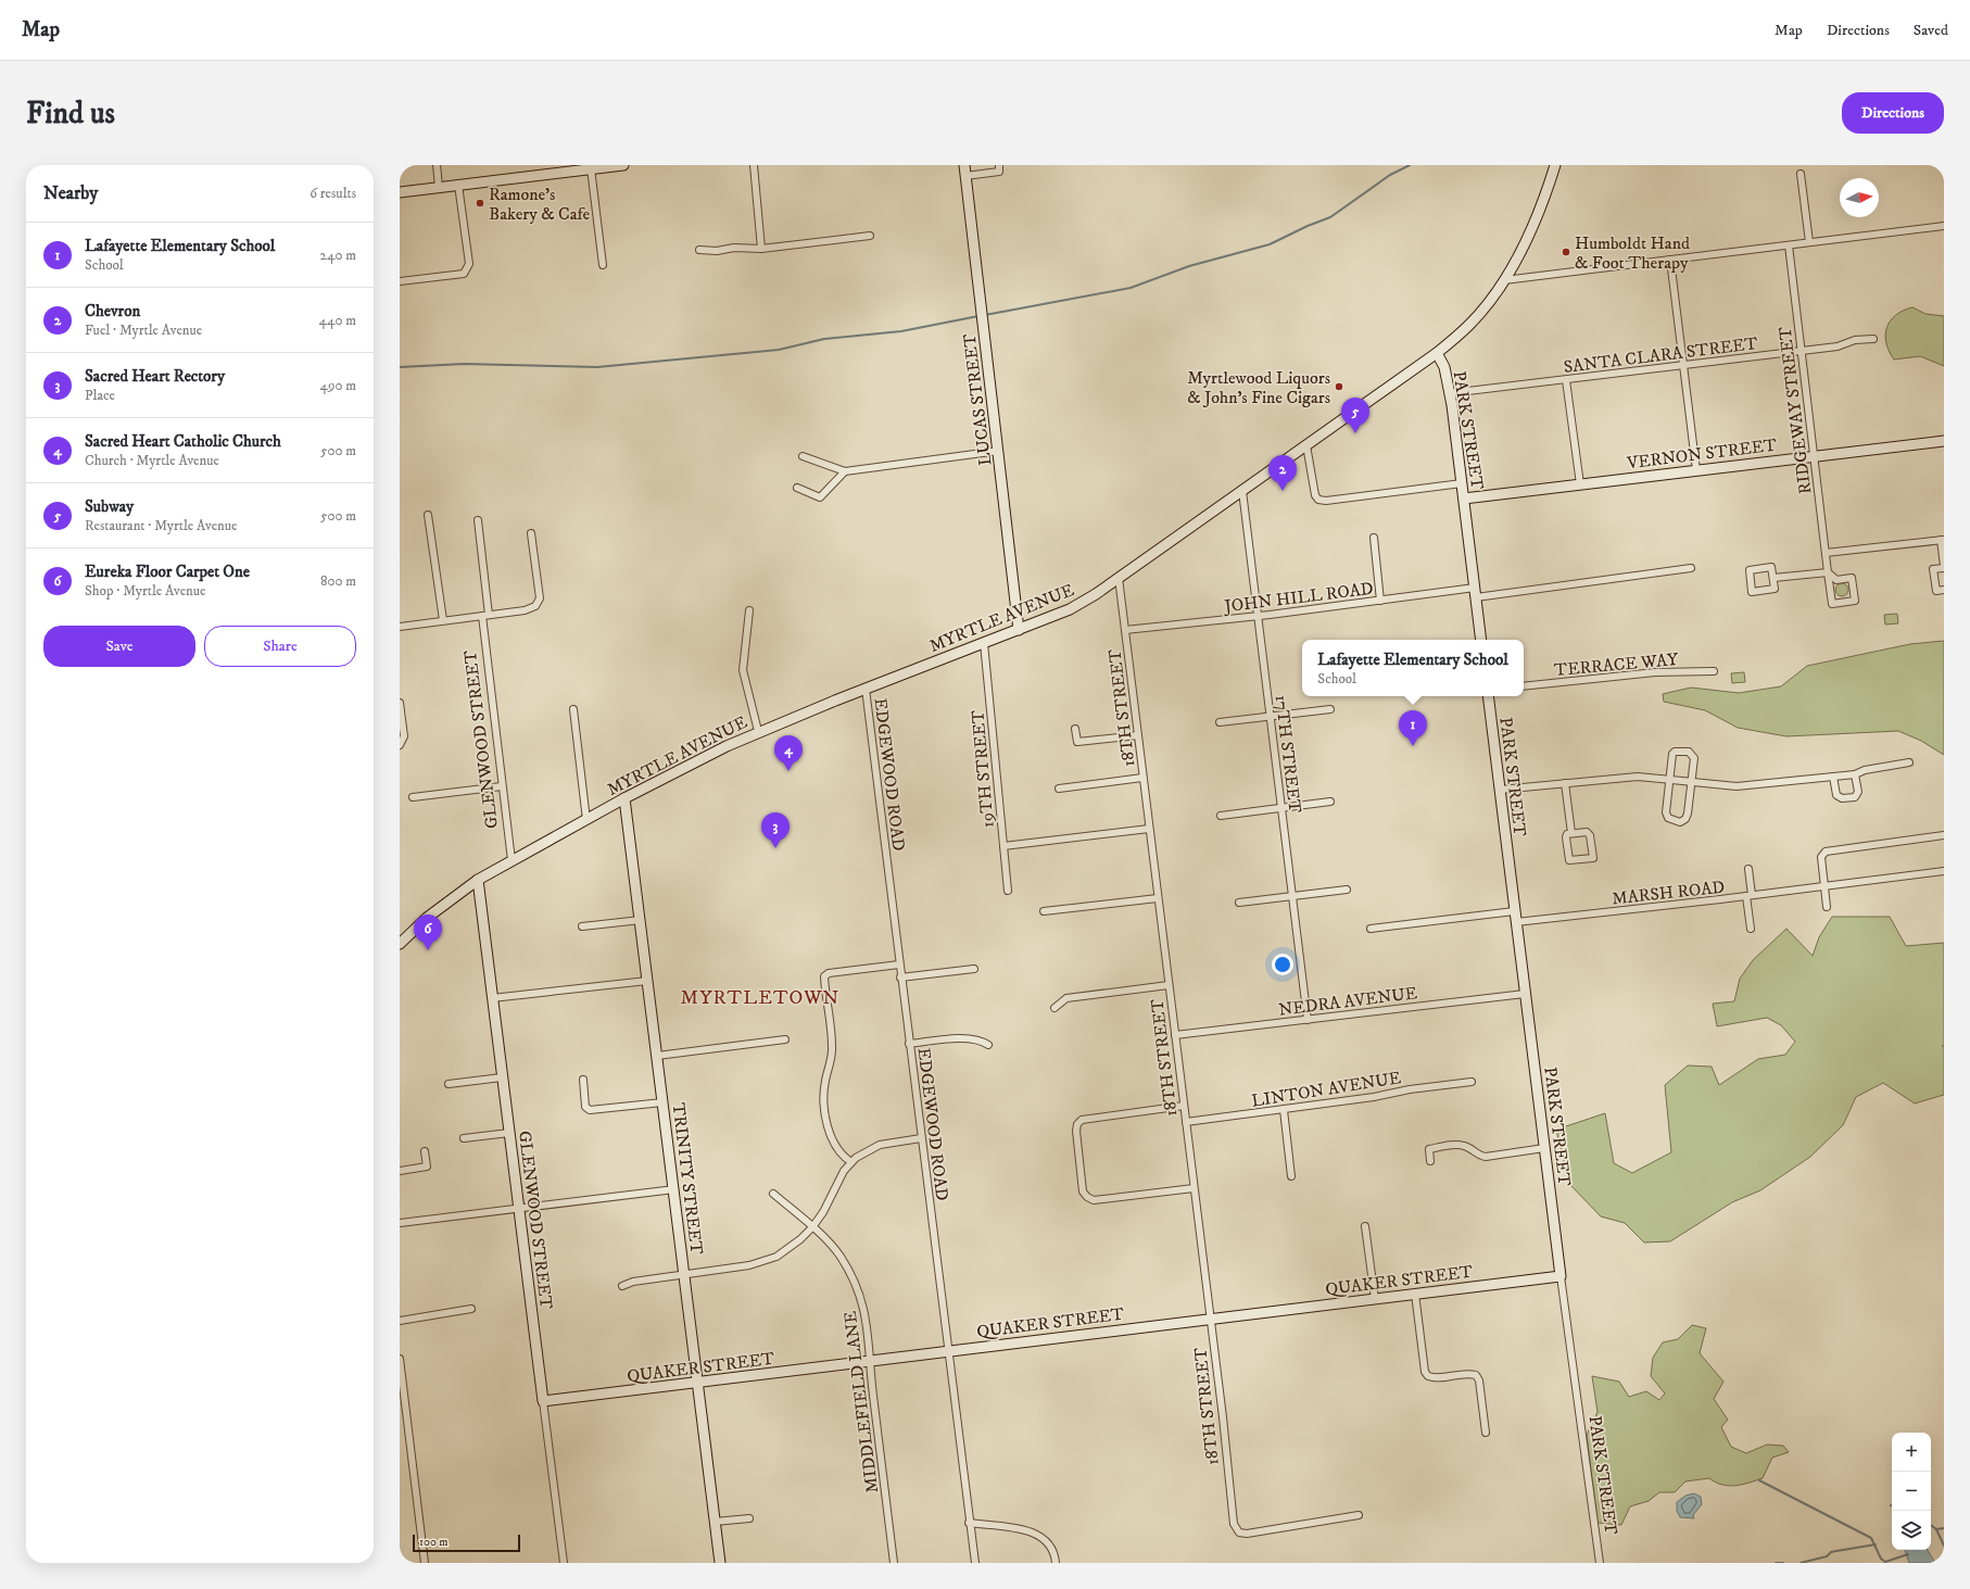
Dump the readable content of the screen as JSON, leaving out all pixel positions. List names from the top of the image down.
{
  "streets": {
    "street": [
      "SANTA CLARA STREET",
      "LUCAS STREET",
      "RIDGEWAY STREET",
      "PARK STREET",
      "VERNON STREET",
      "JOHN HILL ROAD",
      "MYRTLE AVENUE",
      "TERRACE WAY",
      "18TH STREET",
      "GLENWOOD STREET",
      "17TH STREET",
      "19TH STREET",
      "EDGEWOOD ROAD",
      "MARSH ROAD",
      "NEDRA AVENUE",
      "LINTON AVENUE",
      "TRINITY STREET",
      "QUAKER STREET",
      "MIDDLEFIELD LANE"
    ]
  },
  "crossings": [
    ["SANTA CLARA STREET", "RIDGEWAY STREET"],
    ["SANTA CLARA STREET", "PARK STREET"],
    ["LUCAS STREET", "MYRTLE AVENUE"],
    ["RIDGEWAY STREET", "VERNON STREET"],
    ["PARK STREET", "VERNON STREET"],
    ["PARK STREET", "JOHN HILL ROAD"],
    ["PARK STREET", "MYRTLE AVENUE"],
    ["PARK STREET", "MARSH ROAD"],
    ["PARK STREET", "NEDRA AVENUE"],
    ["PARK STREET", "QUAKER STREET"],
    ["JOHN HILL ROAD", "18TH STREET"],
    ["JOHN HILL ROAD", "17TH STREET"],
    ["MYRTLE AVENUE", "18TH STREET"],
    ["MYRTLE AVENUE", "GLENWOOD STREET"],
    ["MYRTLE AVENUE", "17TH STREET"],
    ["MYRTLE AVENUE", "19TH STREET"],
    ["MYRTLE AVENUE", "EDGEWOOD ROAD"],
    ["MYRTLE AVENUE", "TRINITY STREET"],
    ["18TH STREET", "NEDRA AVENUE"],
    ["18TH STREET", "LINTON AVENUE"],
    ["18TH STREET", "QUAKER STREET"],
    ["GLENWOOD STREET", "QUAKER STREET"],
    ["17TH STREET", "NEDRA AVENUE"],
    ["EDGEWOOD ROAD", "QUAKER STREET"],
    ["TRINITY STREET", "QUAKER STREET"],
    ["QUAKER STREET", "MIDDLEFIELD LANE"]
  ],
  "districts": ["MYRTLETOWN"],
  "places": ["Ramone's Bakery & Cafe", "Humboldt Hand & Foot Therapy", "Myrtlewood Liquors & John’s Fine Cigars"],
  "scale_bar": "100 m",
  "north": "right",
  "page": {
    "header": "Map",
    "nav": ["Map", "Directions", "Saved"],
    "buttons": [
      "Directions",
      ["Save", "Share"]
    ],
    "title": "Find us",
    "heading": ["Nearby", "6 results"],
    "list": [
      {
        "mark": "1",
        "name": "Lafayette Elementary School",
        "note": "School",
        "value": "240 m"
      },
      {
        "mark": "2",
        "name": "Chevron",
        "note": "Fuel · Myrtle Avenue",
        "value": "440 m"
      },
      {
        "mark": "3",
        "name": "Sacred Heart Rectory",
        "note": "Place",
        "value": "490 m"
      },
      {
        "mark": "4",
        "name": "Sacred Heart Catholic Church",
        "note": "Church · Myrtle Avenue",
        "value": "500 m"
      },
      {
        "mark": "5",
        "name": "Subway",
        "note": "Restaurant · Myrtle Avenue",
        "value": "500 m"
      },
      {
        "mark": "6",
        "name": "Eureka Floor Carpet One",
        "note": "Shop · Myrtle Avenue",
        "value": "800 m"
      }
    ],
    "pins": [
      "5",
      "2",
      "1",
      "4",
      "3",
      "6"
    ],
    "popup": ["Lafayette Elementary School", "School"],
    "map_buttons": ["+", "−"],
    "scale": "100 m"
  }
}
